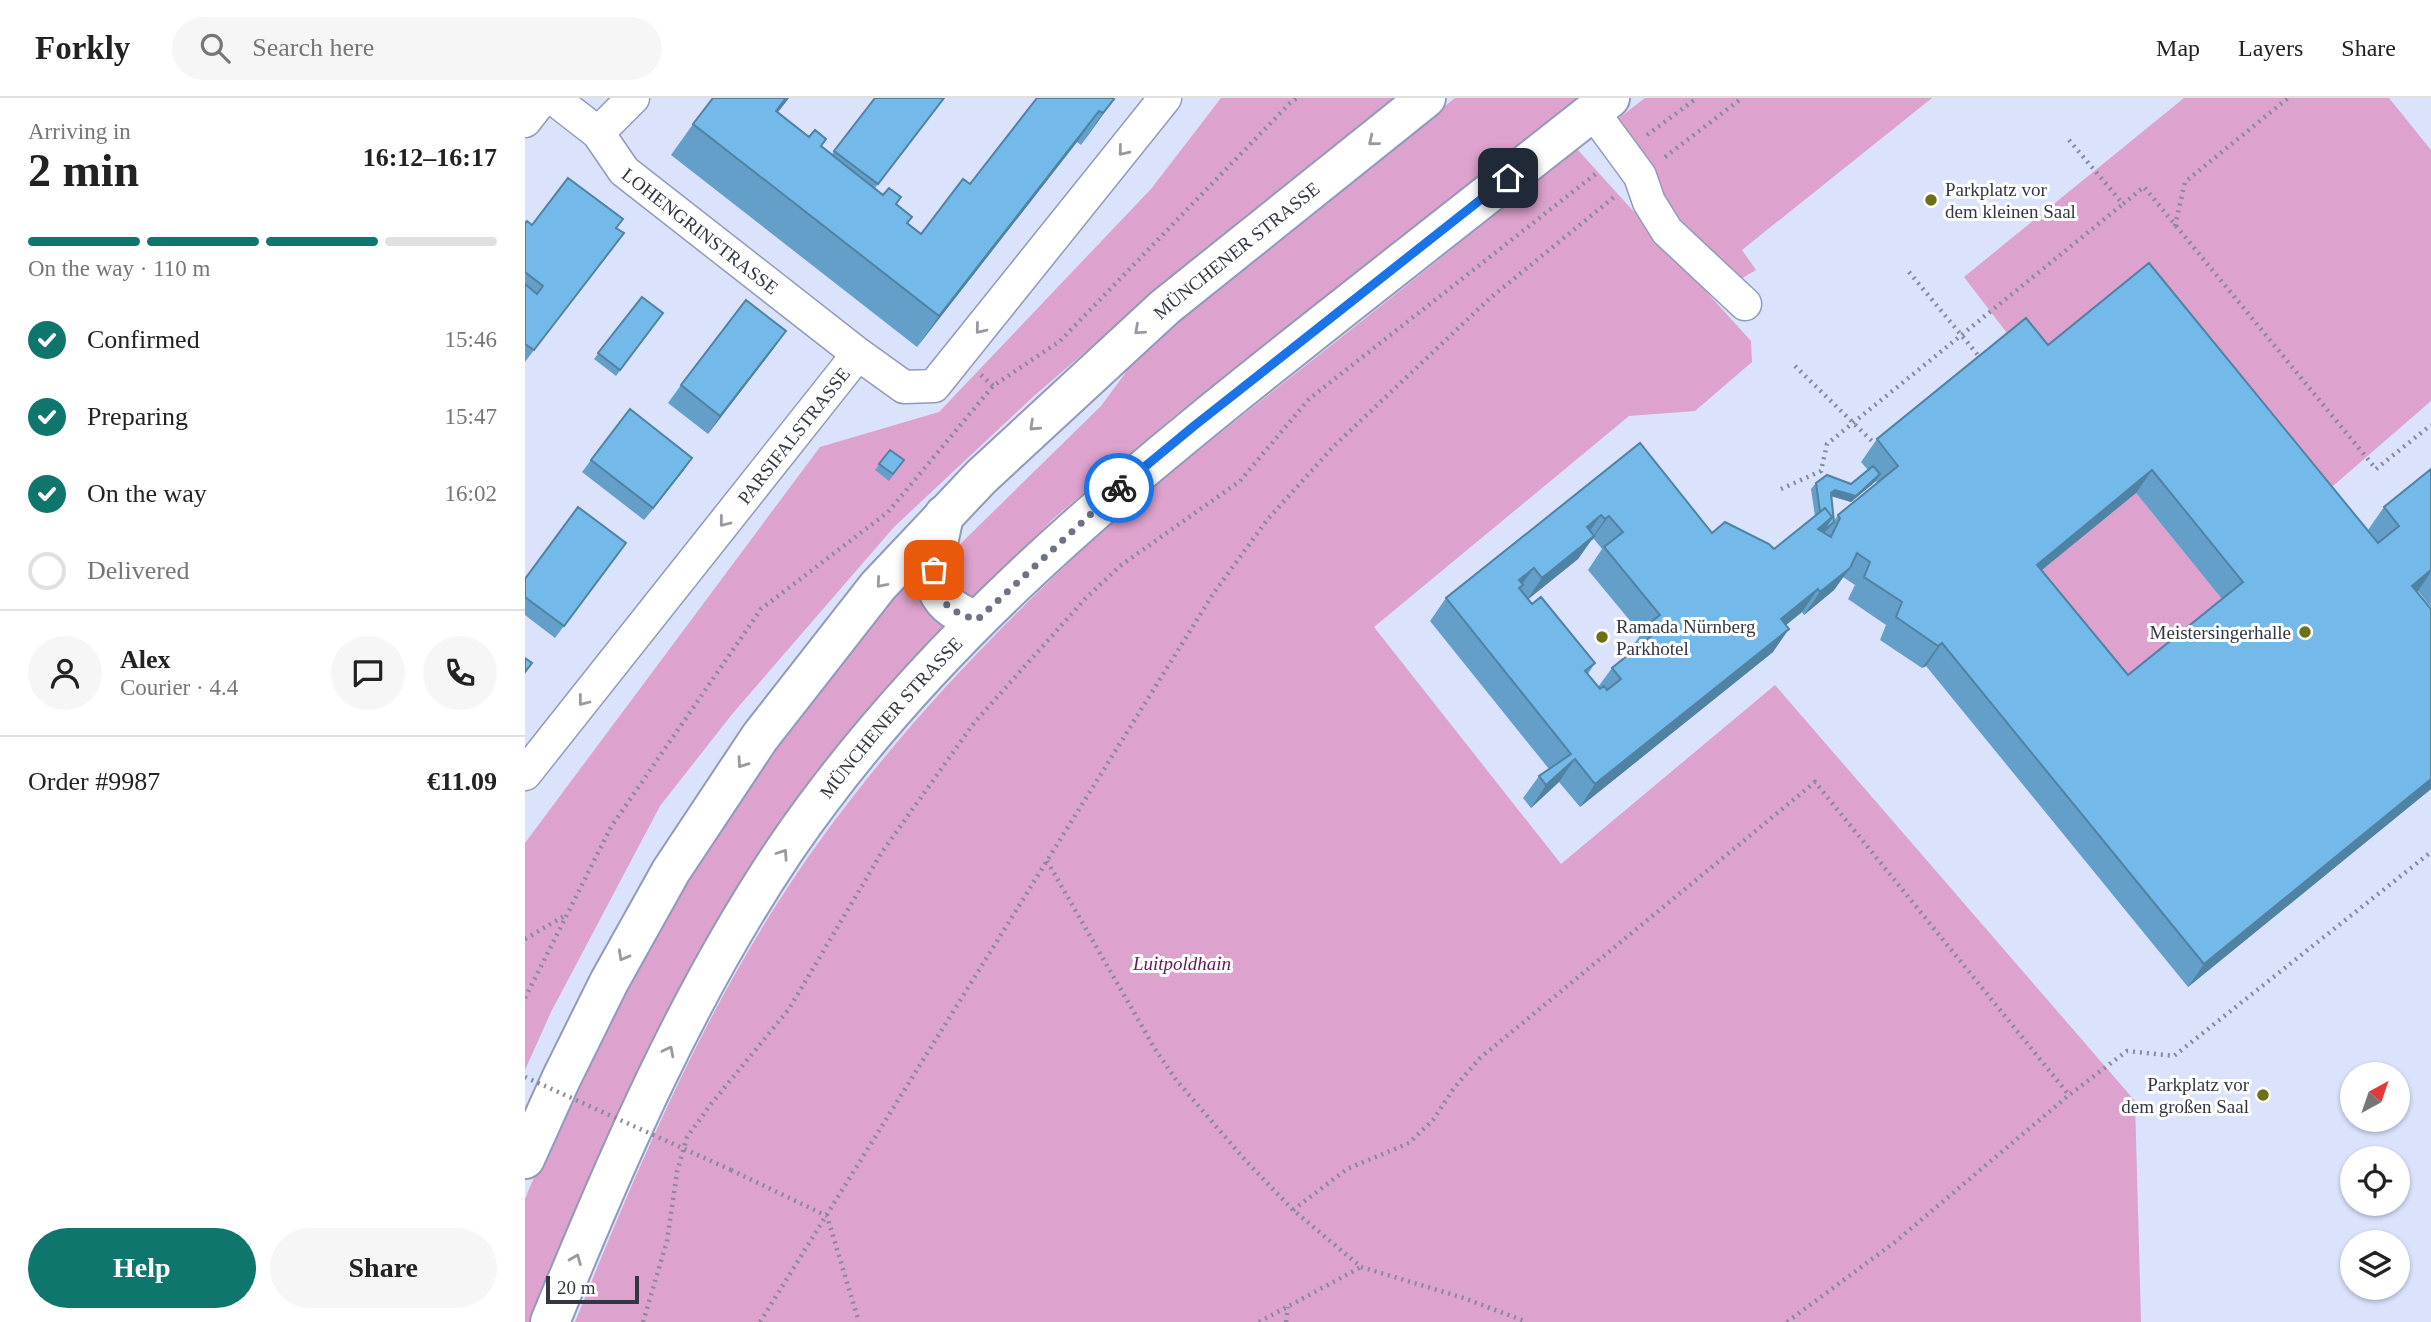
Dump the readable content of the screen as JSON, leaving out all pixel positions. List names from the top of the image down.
{
  "streets": {
    "main road": ["MÜNCHENER STRASSE"],
    "street": ["LOHENGRINSTRASSE", "PARSIFALSTRASSE"]
  },
  "crossings": [
    ["LOHENGRINSTRASSE", "PARSIFALSTRASSE"]
  ],
  "one_way": ["PARSIFALSTRASSE"],
  "parks": ["Luitpoldhain"],
  "places": [
    "Parkplatz vor dem kleinen Saal",
    "Meistersingerhalle",
    "Ramada Nürnberg Parkhotel",
    "Parkplatz vor dem großen Saal"
  ],
  "scale_bar": "20 m",
  "north": "top right",
  "page": {
    "header": "Forkly",
    "search": "Search here",
    "nav": ["Map", "Layers", "Share"],
    "heading": ["2 min", "Arriving in", "16:12–16:17"],
    "panel": [
      "Alex",
      "Courier · 4.4",
      "Order #9987",
      "€11.09"
    ],
    "bar": "On the way · 110 m",
    "list": [
      ["Confirmed", "15:46"],
      ["Preparing", "15:47"],
      ["On the way", "16:02"],
      "Delivered"
    ],
    "buttons": ["Help", "Share"],
    "scale": "20 m"
  }
}
